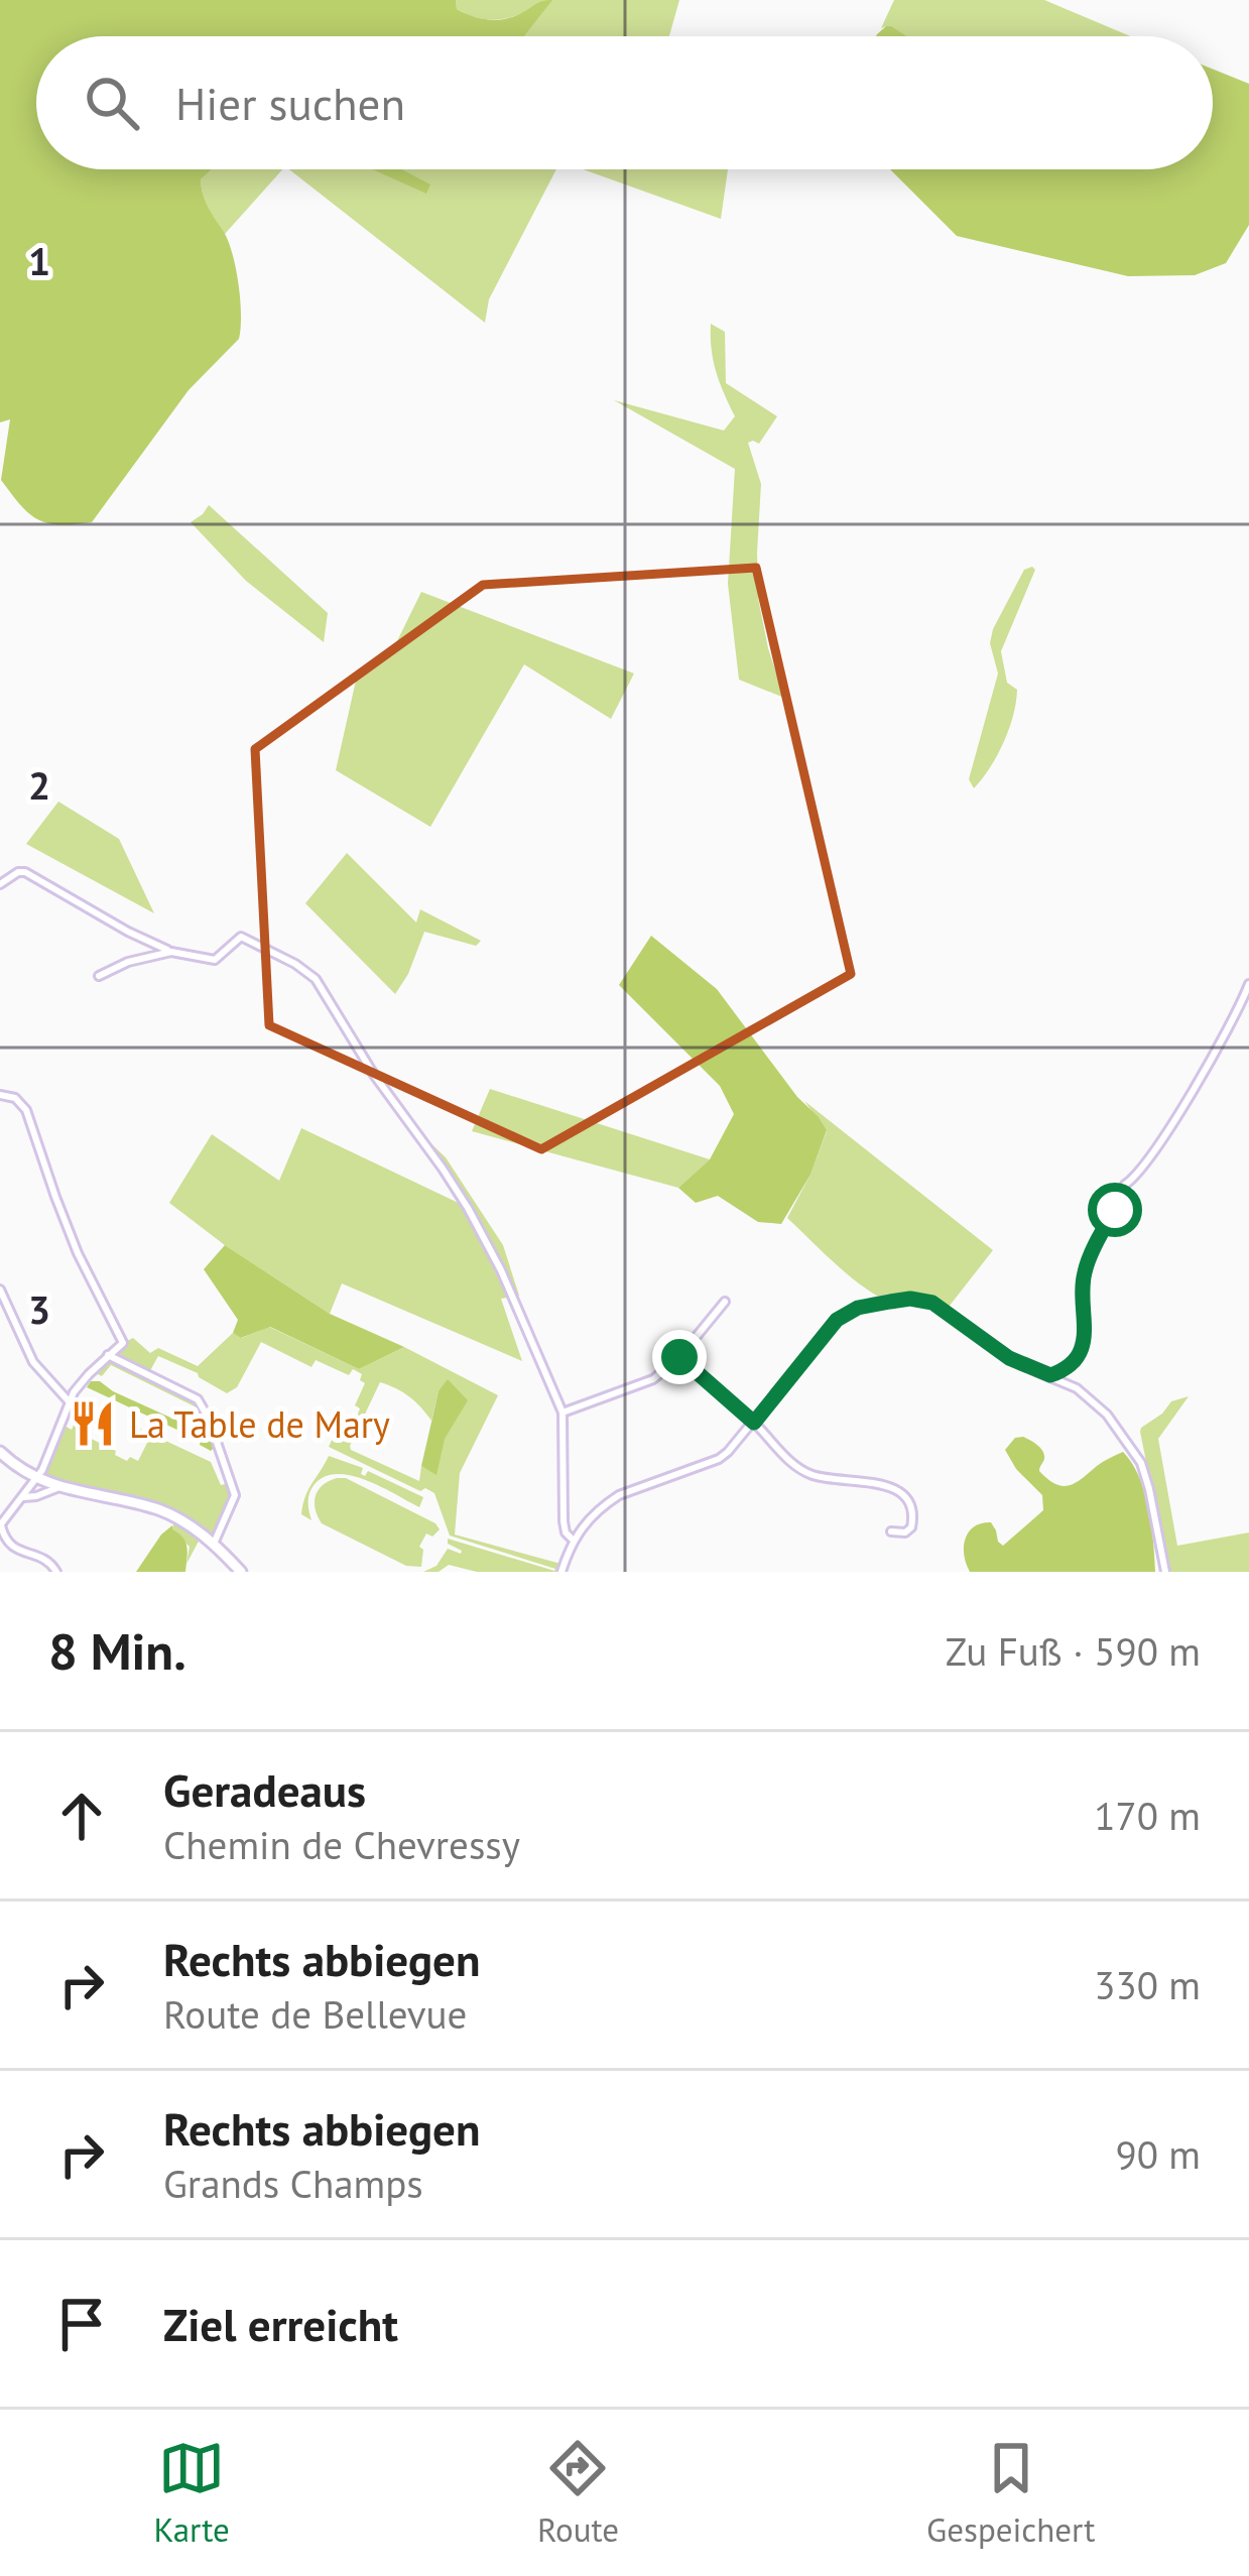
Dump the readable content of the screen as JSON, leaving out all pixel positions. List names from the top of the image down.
{
  "places": {
    "restaurant": ["La Table de Mary"]
  },
  "page": {
    "search": "Hier suchen",
    "heading": ["8 Min.", "Zu Fuß · 590 m"],
    "list": [
      ["Geradeaus", "Chemin de Chevressy", "170 m"],
      ["Rechts abbiegen", "Route de Bellevue", "330 m"],
      ["Rechts abbiegen", "Grands Champs", "90 m"],
      "Ziel erreicht"
    ],
    "nav": ["Karte", "Route", "Gespeichert"]
  },
  "grid": {
    "rows": ["1", "2", "3"]
  }
}
